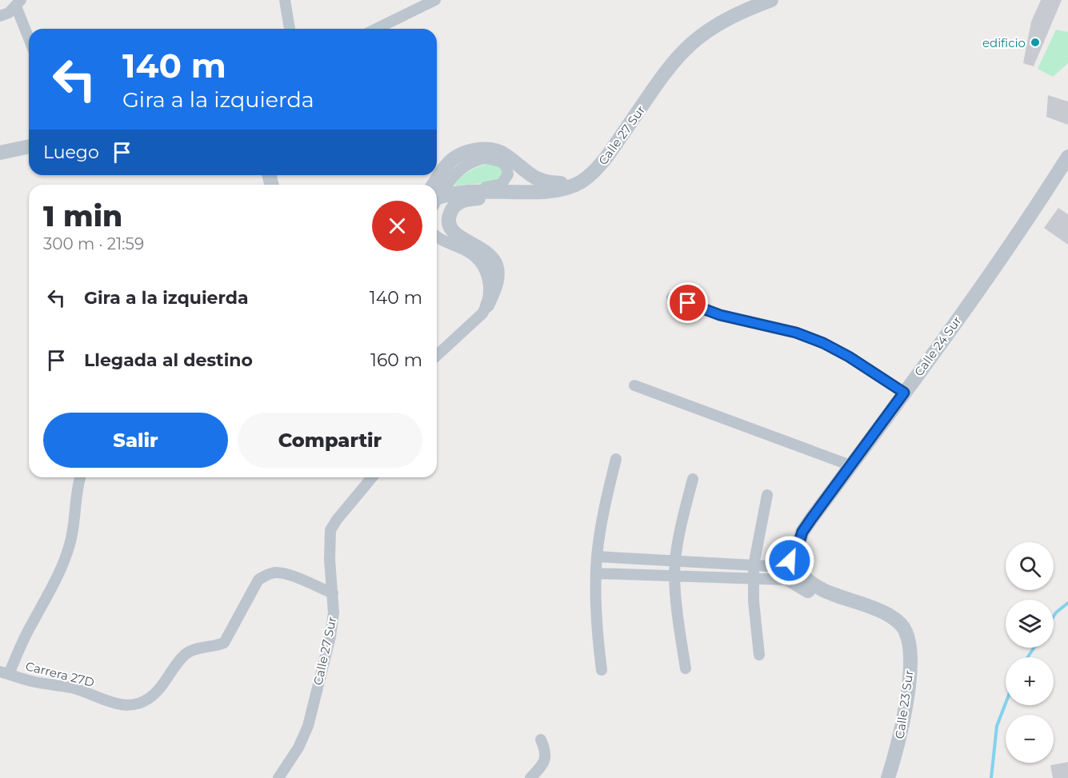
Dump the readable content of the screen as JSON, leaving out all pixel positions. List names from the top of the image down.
{
  "streets": {
    "street": [
      "Calle 27 Sur",
      "Calle 24 Sur",
      "Carrera 27D",
      "Calle 23 Sur"
    ]
  },
  "crossings": [
    ["Calle 27 Sur", "Carrera 27D"],
    ["Calle 24 Sur", "Calle 23 Sur"]
  ],
  "places": ["edificio"],
  "page": {
    "turn": ["140 m", "Gira a la izquierda"],
    "then": "Luego",
    "heading": ["1 min", "300 m · 21:59"],
    "list": [
      {
        "name": "Gira a la izquierda",
        "value": "140 m"
      },
      {
        "name": "Llegada al destino",
        "value": "160 m"
      }
    ],
    "buttons": ["Salir", "Compartir"],
    "map_buttons": ["+", "−"]
  }
}
